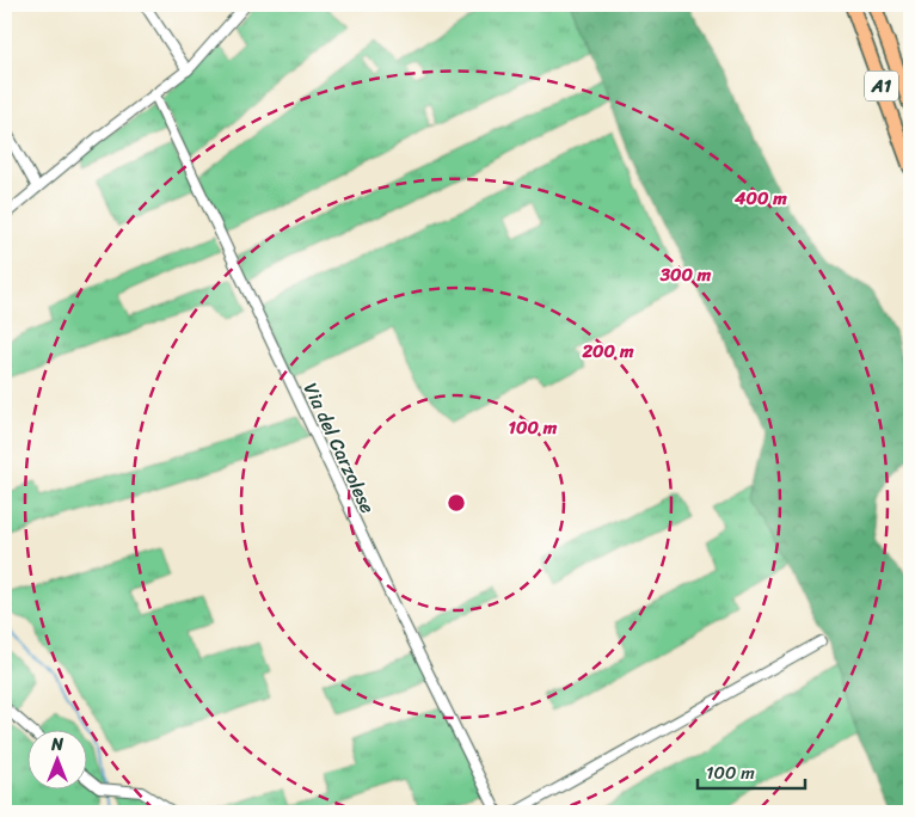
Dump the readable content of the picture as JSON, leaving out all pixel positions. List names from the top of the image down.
{
  "streets": {
    "highway": ["A1"],
    "street": ["Via del Carzolese"]
  },
  "scale_bar": "100 m",
  "north": "top",
  "rings": [
    "400 m",
    "300 m",
    "200 m",
    "100 m"
  ]
}
